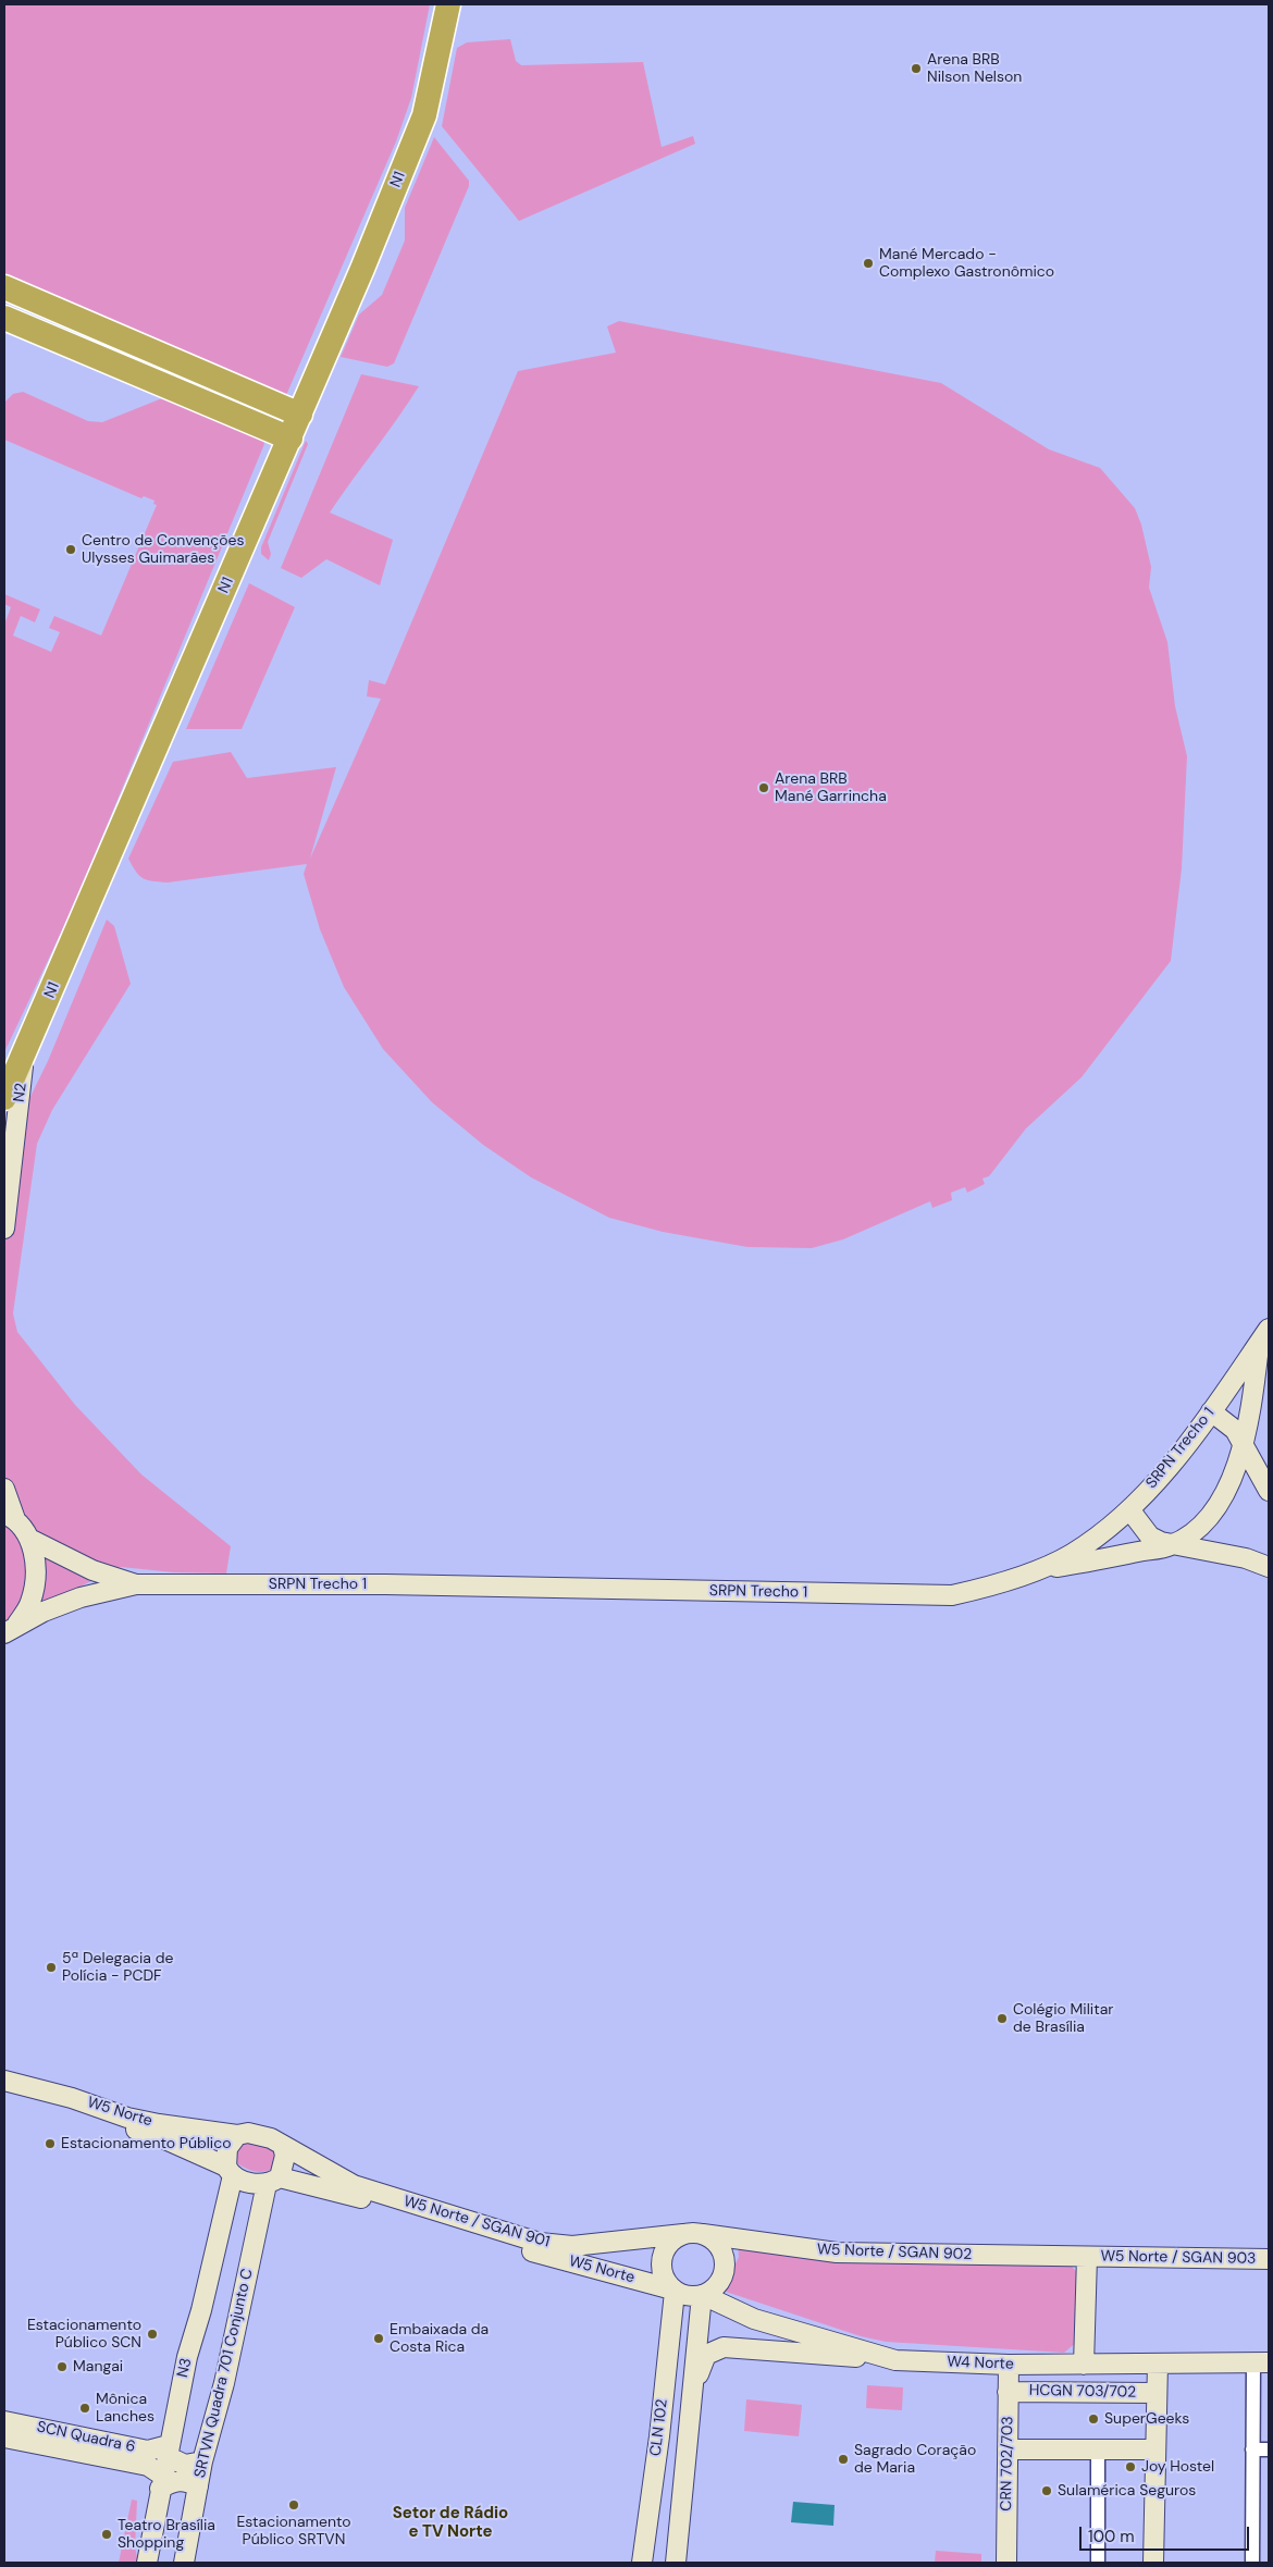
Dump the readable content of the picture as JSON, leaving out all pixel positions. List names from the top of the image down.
{
  "streets": {
    "highway": ["N1"],
    "main road": [
      "N2",
      "SRPN Trecho 1",
      "W5 Norte",
      "W5 Norte / SGAN 901",
      "W5 Norte / SGAN 902",
      "W5 Norte / SGAN 903",
      "W4 Norte",
      "N3",
      "SRTVN Quadra 701 Conjunto C",
      "HCGN 703/702",
      "CLN 102",
      "SCN Quadra 6",
      "CRN 702/703"
    ]
  },
  "crossings": [
    ["N1", "N2"],
    ["W5 Norte", "W5 Norte / SGAN 901"],
    ["W5 Norte", "W5 Norte / SGAN 902"],
    ["W5 Norte", "W4 Norte"],
    ["W5 Norte", "N3"],
    ["W5 Norte", "SRTVN Quadra 701 Conjunto C"],
    ["W5 Norte", "CLN 102"],
    ["W5 Norte / SGAN 901", "W5 Norte / SGAN 902"],
    ["W5 Norte / SGAN 901", "W4 Norte"],
    ["W5 Norte / SGAN 901", "N3"],
    ["W5 Norte / SGAN 901", "SRTVN Quadra 701 Conjunto C"],
    ["W5 Norte / SGAN 901", "CLN 102"],
    ["W5 Norte / SGAN 902", "W5 Norte / SGAN 903"],
    ["W5 Norte / SGAN 902", "W4 Norte"],
    ["W5 Norte / SGAN 902", "CLN 102"],
    ["W4 Norte", "CLN 102"],
    ["W4 Norte", "CRN 702/703"],
    ["N3", "SRTVN Quadra 701 Conjunto C"],
    ["N3", "SCN Quadra 6"],
    ["HCGN 703/702", "CRN 702/703"]
  ],
  "districts": ["Setor de Rádio e TV Norte"],
  "places": [
    "Arena BRB Nilson Nelson",
    "Mané Mercado - Complexo Gastronômico",
    "Centro de Convenções Ulysses Guimarães",
    "Arena BRB Mané Garrincha",
    "5ª Delegacia de Polícia - PCDF",
    "Colégio Militar de Brasília",
    "Estacionamento Público",
    "Estacionamento Público SCN",
    "Embaixada da Costa Rica",
    "Mangai",
    "Mônica Lanches",
    "SuperGeeks",
    "Sagrado Coração de Maria",
    "Joy Hostel",
    "Sulamérica Seguros",
    "Estacionamento Público SRTVN",
    "Teatro Brasília Shopping"
  ],
  "scale_bar": "100 m"
}
